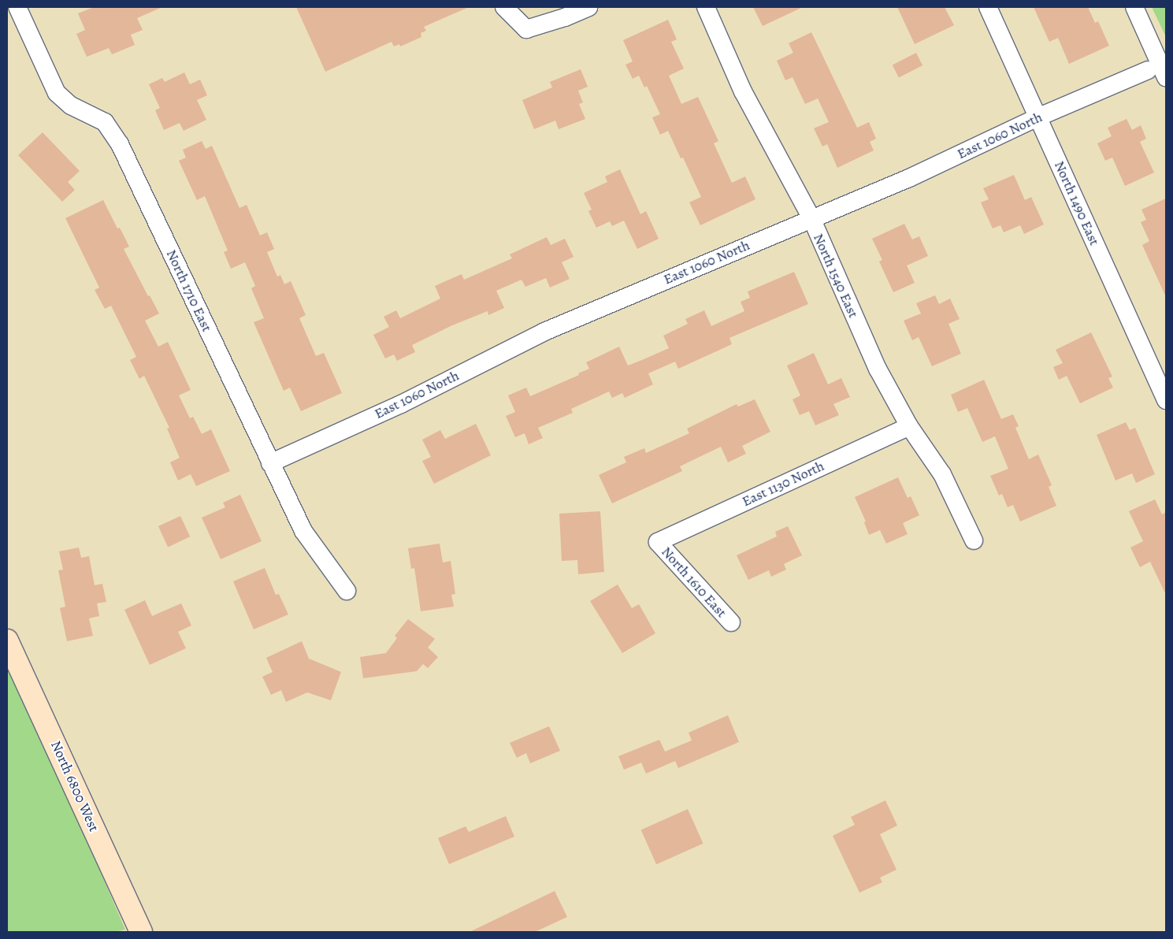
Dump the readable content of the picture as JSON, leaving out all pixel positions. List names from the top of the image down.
{
  "streets": {
    "street": [
      "East 1060 North",
      "North 1490 East",
      "North 1540 East",
      "North 1710 East",
      "East 1130 North",
      "North 1610 East",
      "North 6800 West"
    ]
  },
  "crossings": [
    ["East 1060 North", "North 1490 East"],
    ["East 1060 North", "North 1540 East"],
    ["East 1060 North", "North 1710 East"],
    ["North 1540 East", "East 1130 North"],
    ["East 1130 North", "North 1610 East"]
  ]
}
